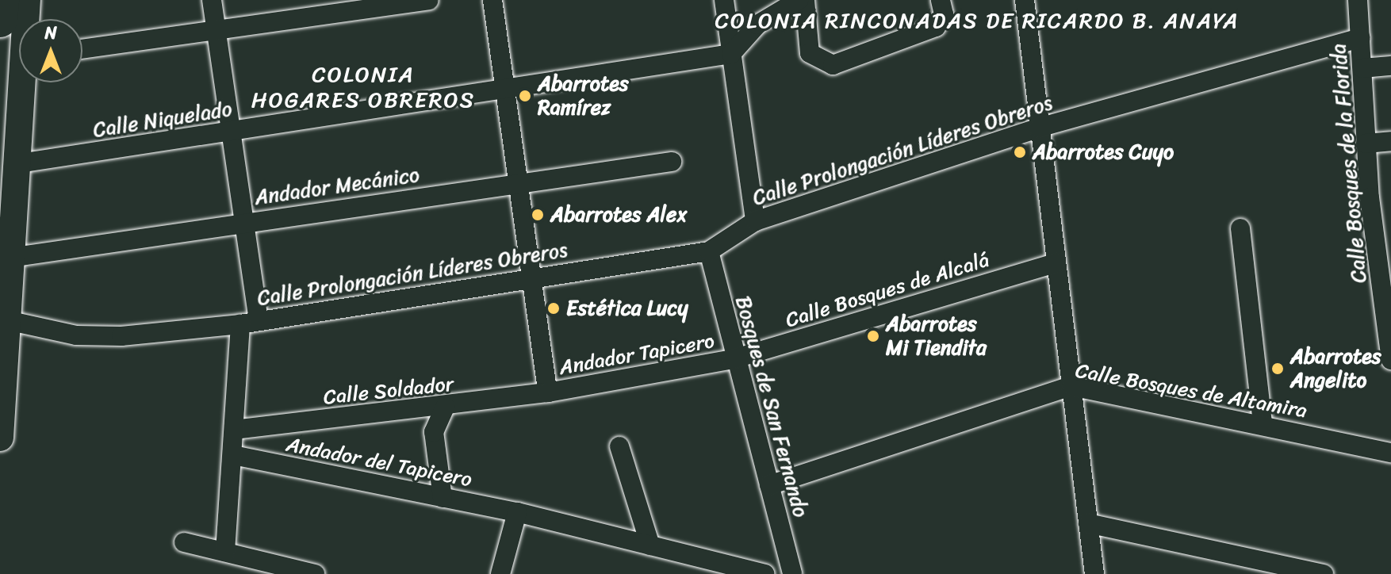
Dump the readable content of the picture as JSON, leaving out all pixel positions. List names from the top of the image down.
{
  "streets": {
    "street": [
      "Calle Niquelado",
      "Calle Prolongación Líderes Obreros",
      "Calle Bosques de la Florida",
      "Andador Mecánico",
      "Calle Bosques de Alcalá",
      "Andador Tapicero",
      "Calle Soldador",
      "Calle Bosques de Altamira",
      "Bosques de San Fernando",
      "Andador del Tapicero"
    ]
  },
  "crossings": [
    ["Calle Prolongación Líderes Obreros", "Calle Bosques de la Florida"],
    ["Calle Prolongación Líderes Obreros", "Bosques de San Fernando"],
    ["Calle Bosques de Alcalá", "Andador Tapicero"],
    ["Calle Bosques de Alcalá", "Bosques de San Fernando"],
    ["Andador Tapicero", "Calle Soldador"],
    ["Andador Tapicero", "Bosques de San Fernando"],
    ["Calle Bosques de Altamira", "Bosques de San Fernando"]
  ],
  "districts": ["COLONIA RINCONADAS DE RICARDO B. ANAYA", "COLONIA HOGARES OBREROS"],
  "places": [
    "Abarrotes Ramírez",
    "Abarrotes Cuyo",
    "Abarrotes Alex",
    "Estética Lucy",
    "Abarrotes Mi Tiendita",
    "Abarrotes Angelito"
  ],
  "north": "top"
}
